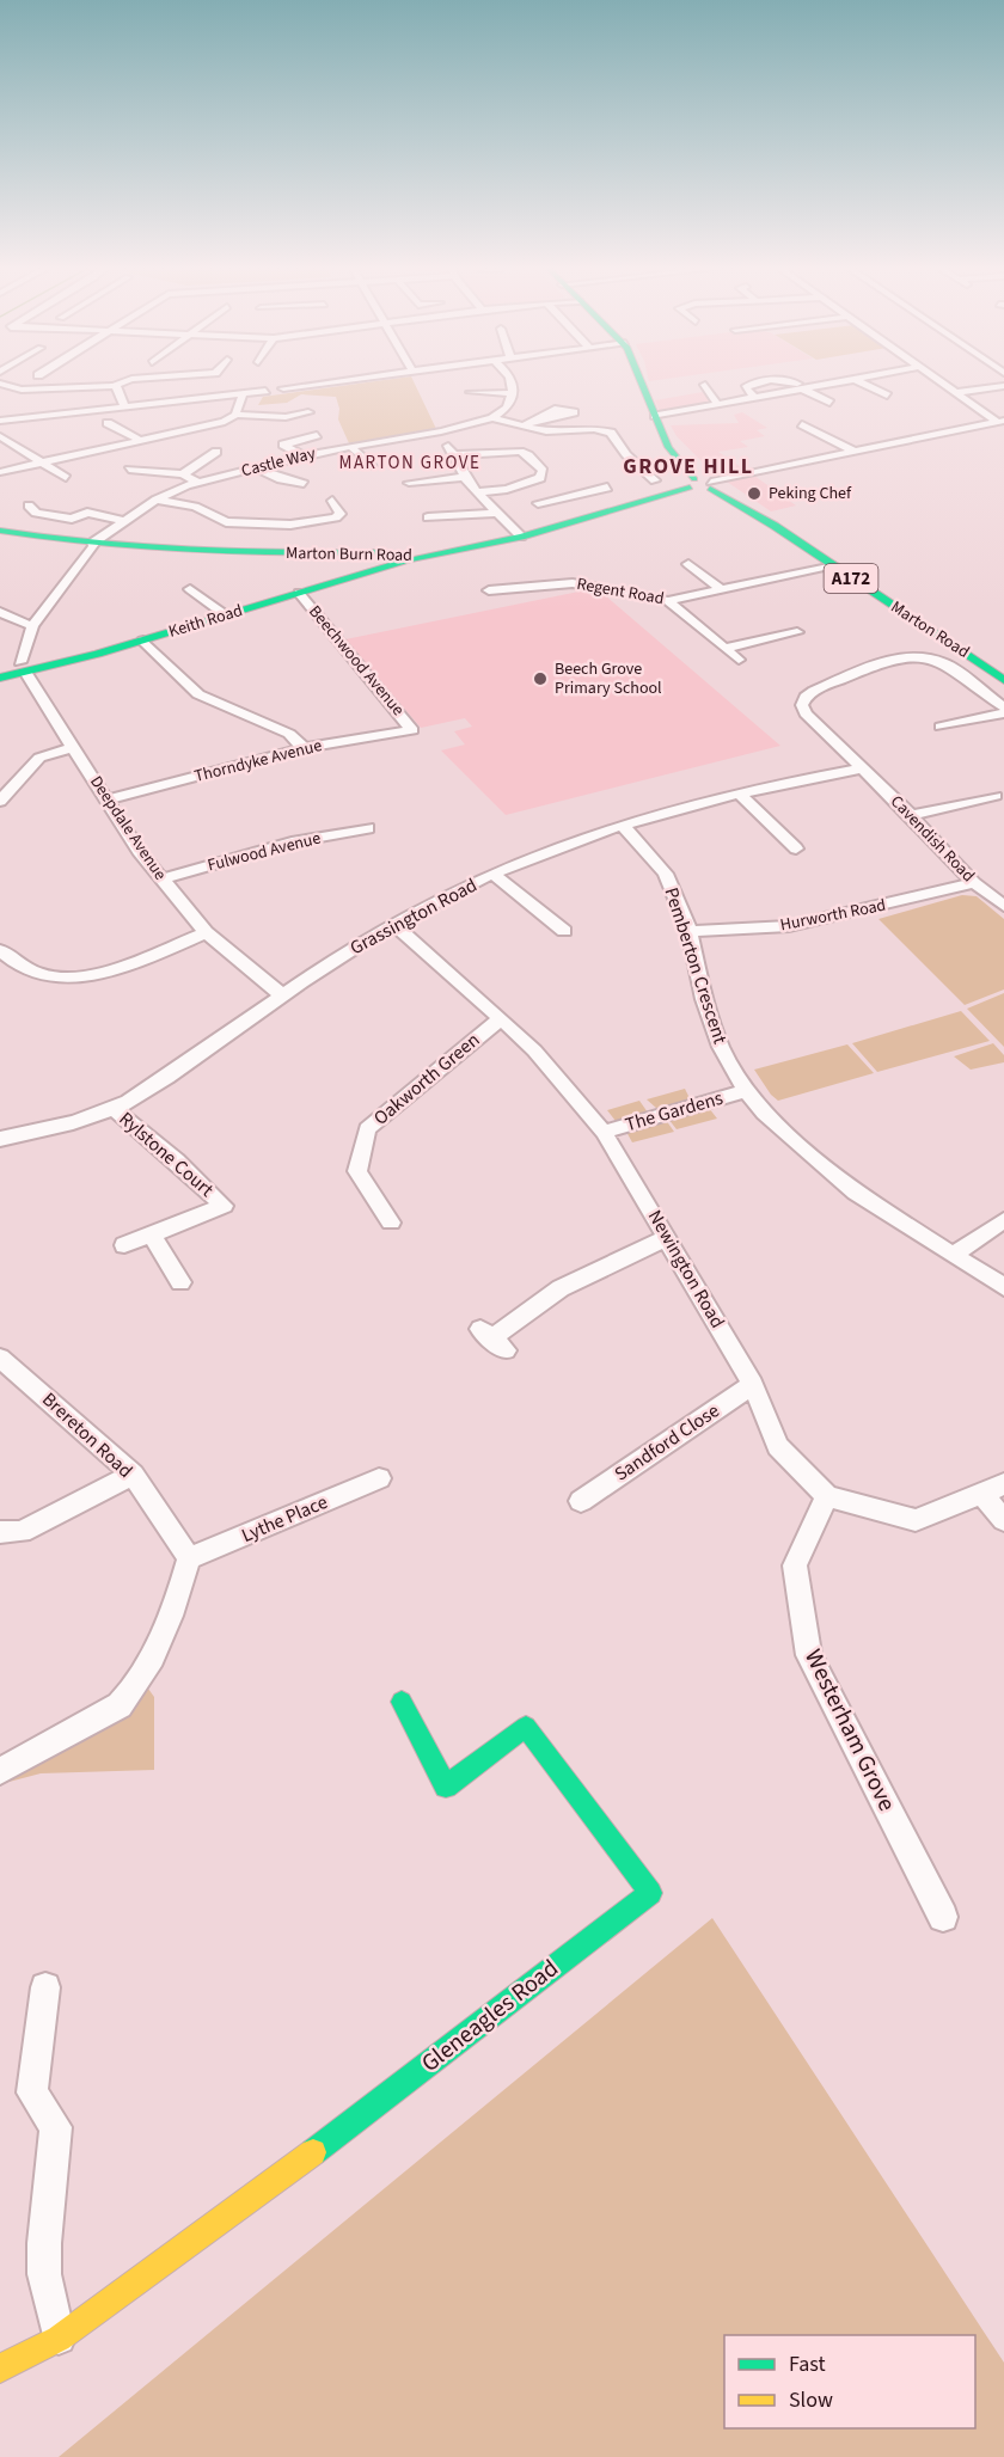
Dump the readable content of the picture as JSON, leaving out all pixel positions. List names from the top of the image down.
{
  "streets": {
    "street": [
      "Castle Way",
      "Marton Burn Road",
      "A172",
      "Regent Road",
      "Keith Road",
      "Marton Road",
      "Beechwood Avenue",
      "Thorndyke Avenue",
      "Deepdale Avenue",
      "Cavendish Road",
      "Fulwood Avenue",
      "Hurworth Road",
      "Grassington Road",
      "Pemberton Crescent",
      "Oakworth Green",
      "The Gardens",
      "Rylstone Court",
      "Newington Road",
      "Brereton Road",
      "Sandford Close",
      "Lythe Place",
      "Westerham Grove",
      "Gleneagles Road"
    ]
  },
  "crossings": [
    ["Castle Way", "Marton Burn Road"],
    ["Marton Burn Road", "Keith Road"],
    ["Marton Burn Road", "Marton Road"],
    ["Regent Road", "Marton Road"],
    ["Keith Road", "Beechwood Avenue"],
    ["Keith Road", "Deepdale Avenue"],
    ["Beechwood Avenue", "Thorndyke Avenue"],
    ["Thorndyke Avenue", "Deepdale Avenue"],
    ["Deepdale Avenue", "Fulwood Avenue"],
    ["Deepdale Avenue", "Grassington Road"],
    ["Cavendish Road", "Hurworth Road"],
    ["Cavendish Road", "Grassington Road"],
    ["Hurworth Road", "Pemberton Crescent"],
    ["Grassington Road", "Pemberton Crescent"],
    ["Grassington Road", "Rylstone Court"],
    ["Grassington Road", "Newington Road"],
    ["Pemberton Crescent", "The Gardens"],
    ["Oakworth Green", "Newington Road"],
    ["The Gardens", "Newington Road"],
    ["Newington Road", "Sandford Close"],
    ["Newington Road", "Westerham Grove"],
    ["Brereton Road", "Lythe Place"]
  ],
  "districts": ["MARTON GROVE", "GROVE HILL"],
  "places": ["Peking Chef", "Beech Grove Primary School"],
  "legend": ["Fast", "Slow"]
}
